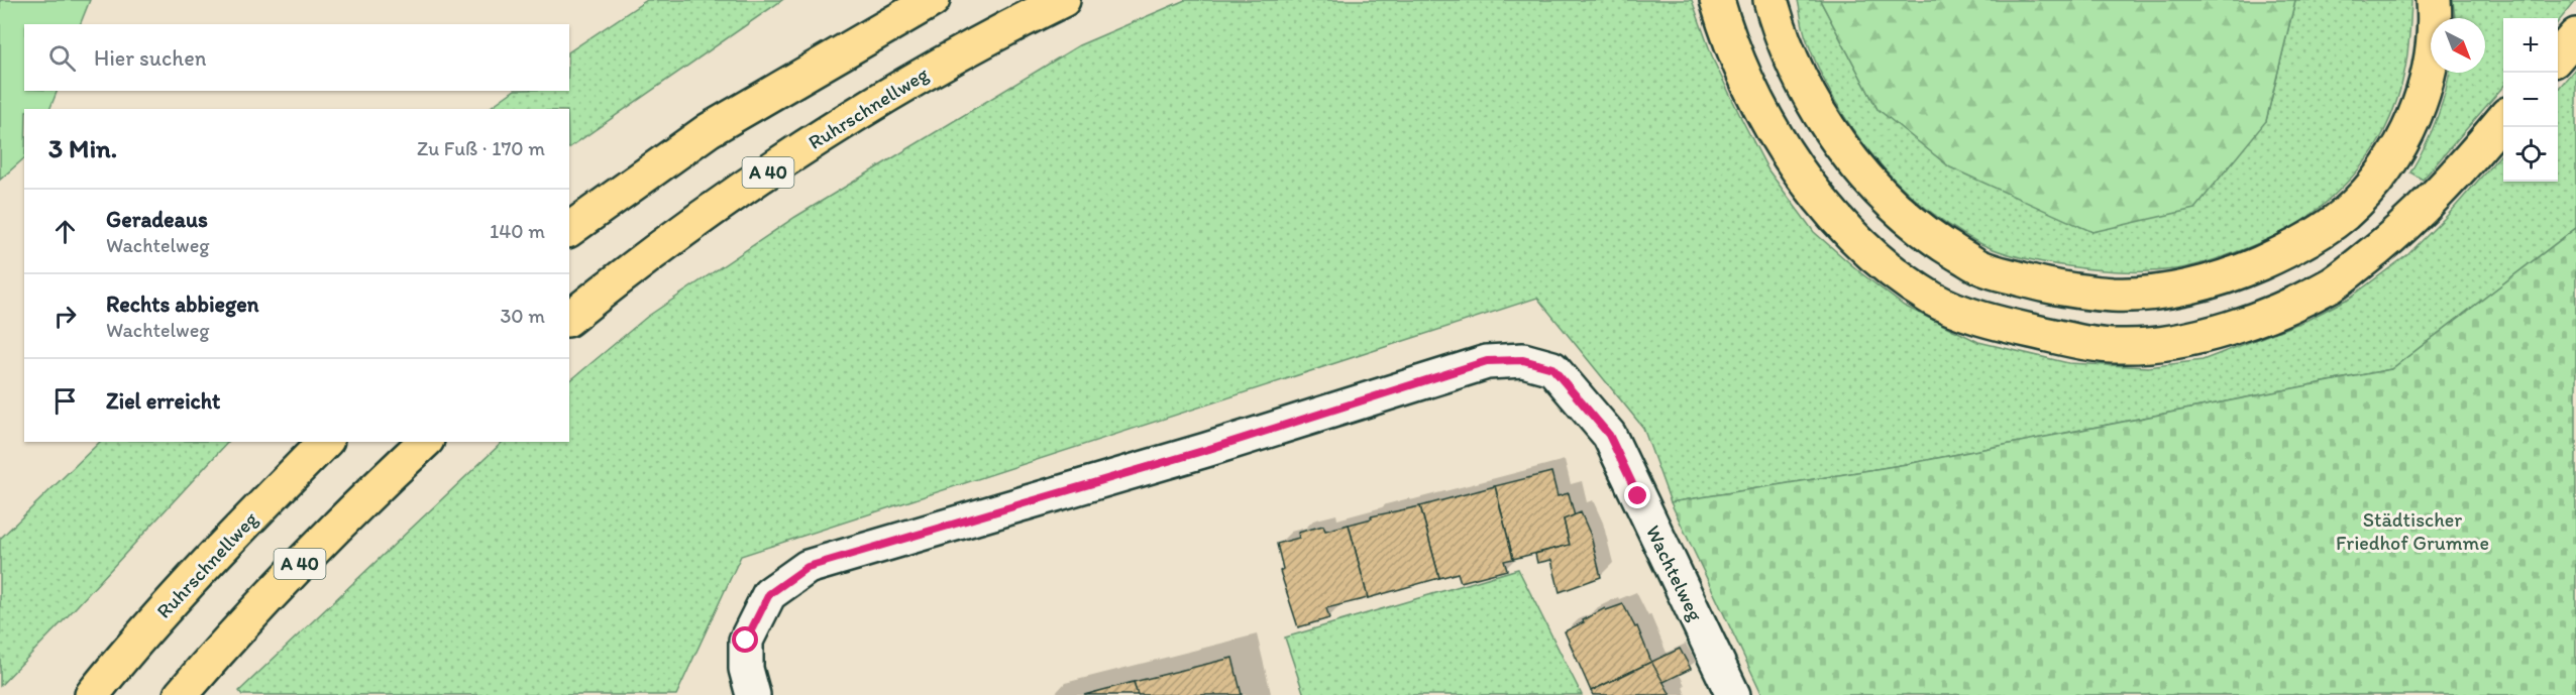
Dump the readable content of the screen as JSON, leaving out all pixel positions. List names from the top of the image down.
{
  "streets": {
    "highway": ["Ruhrschnellweg", "A 40"],
    "street": ["Wachtelweg"]
  },
  "parks": ["Städtischer Friedhof Grumme"],
  "north": "bottom right",
  "page": {
    "map_buttons": ["+", "−"],
    "search": "Hier suchen",
    "heading": ["3 Min.", "Zu Fuß · 170 m"],
    "list": [
      ["Geradeaus", "Wachtelweg", "140 m"],
      ["Rechts abbiegen", "Wachtelweg", "30 m"],
      "Ziel erreicht"
    ]
  }
}
